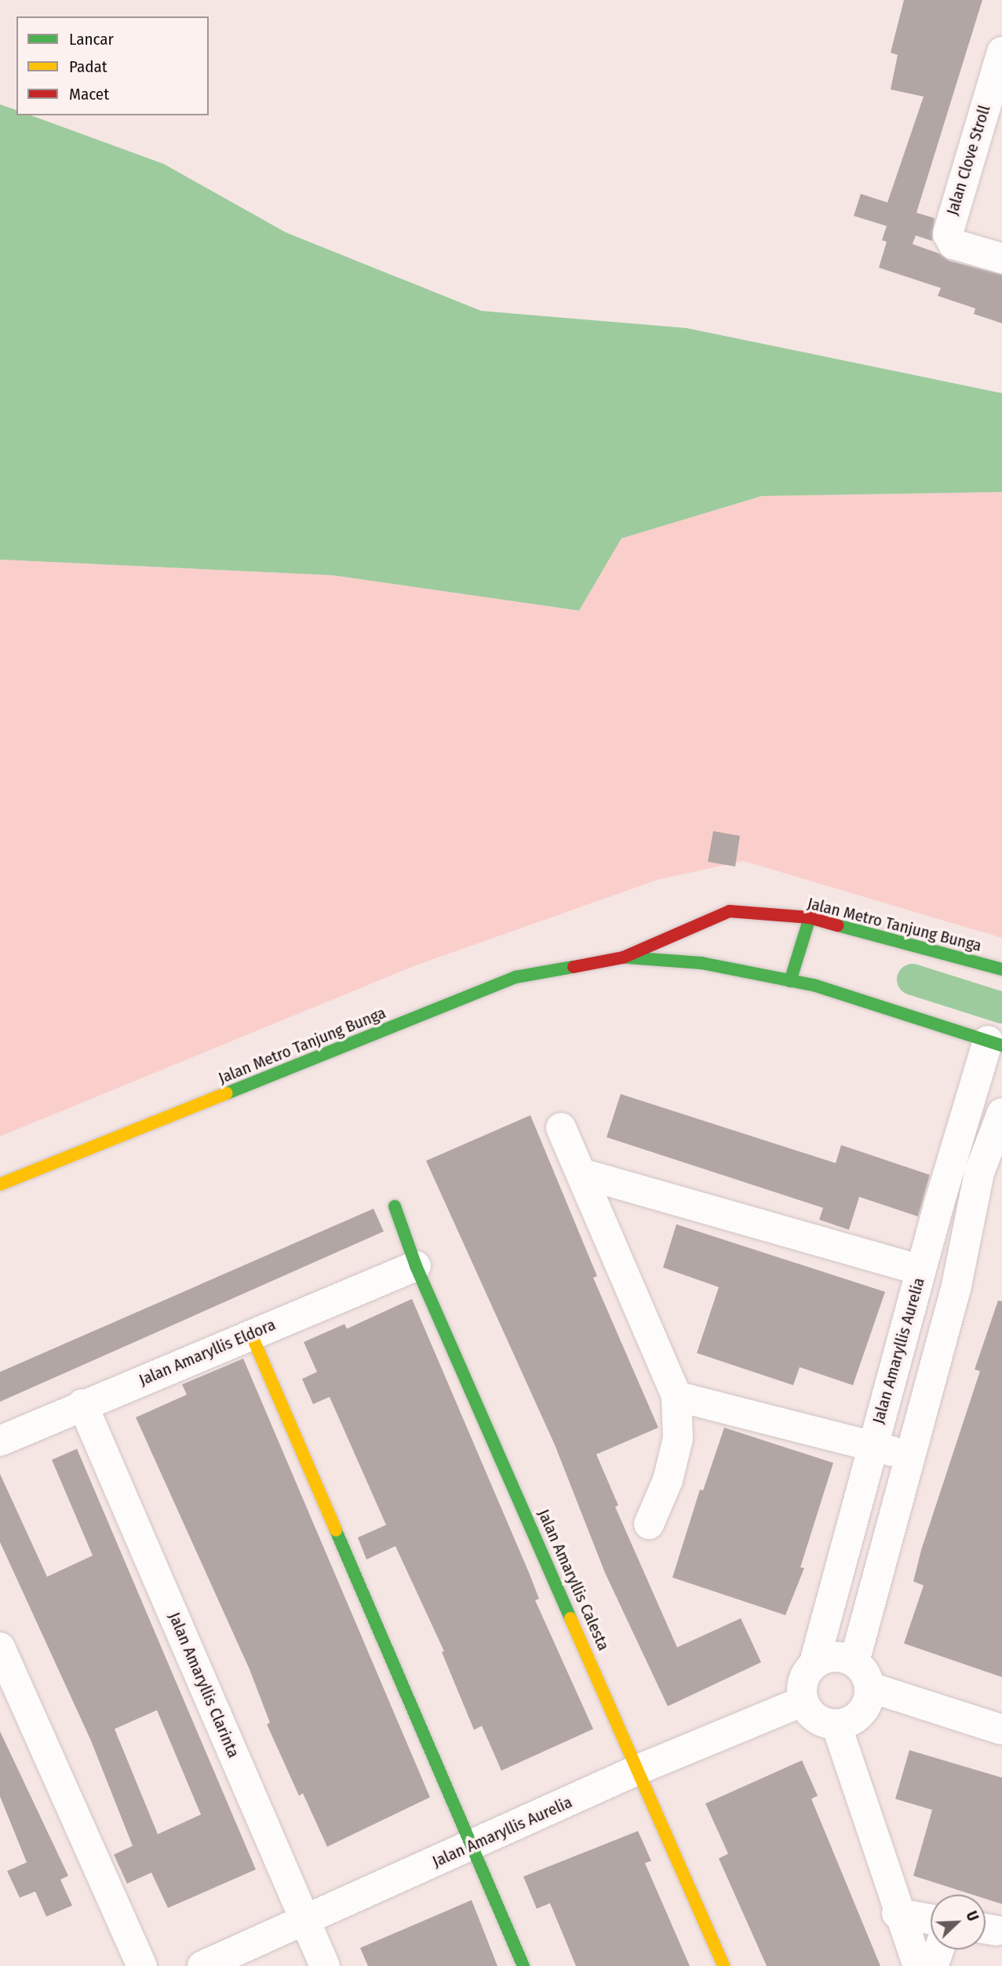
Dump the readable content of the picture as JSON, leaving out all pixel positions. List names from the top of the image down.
{
  "streets": {
    "street": [
      "Jalan Clove Stroll",
      "Jalan Metro Tanjung Bunga",
      "Jalan Amaryllis Aurelia",
      "Jalan Amaryllis Eldora",
      "Jalan Amaryllis Calesta",
      "Jalan Amaryllis Clarinta"
    ]
  },
  "crossings": [
    ["Jalan Metro Tanjung Bunga", "Jalan Amaryllis Aurelia"],
    ["Jalan Amaryllis Aurelia", "Jalan Amaryllis Calesta"],
    ["Jalan Amaryllis Aurelia", "Jalan Amaryllis Clarinta"],
    ["Jalan Amaryllis Eldora", "Jalan Amaryllis Calesta"],
    ["Jalan Amaryllis Eldora", "Jalan Amaryllis Clarinta"]
  ],
  "legend": ["Lancar", "Padat", "Macet"],
  "north": "top right"
}
